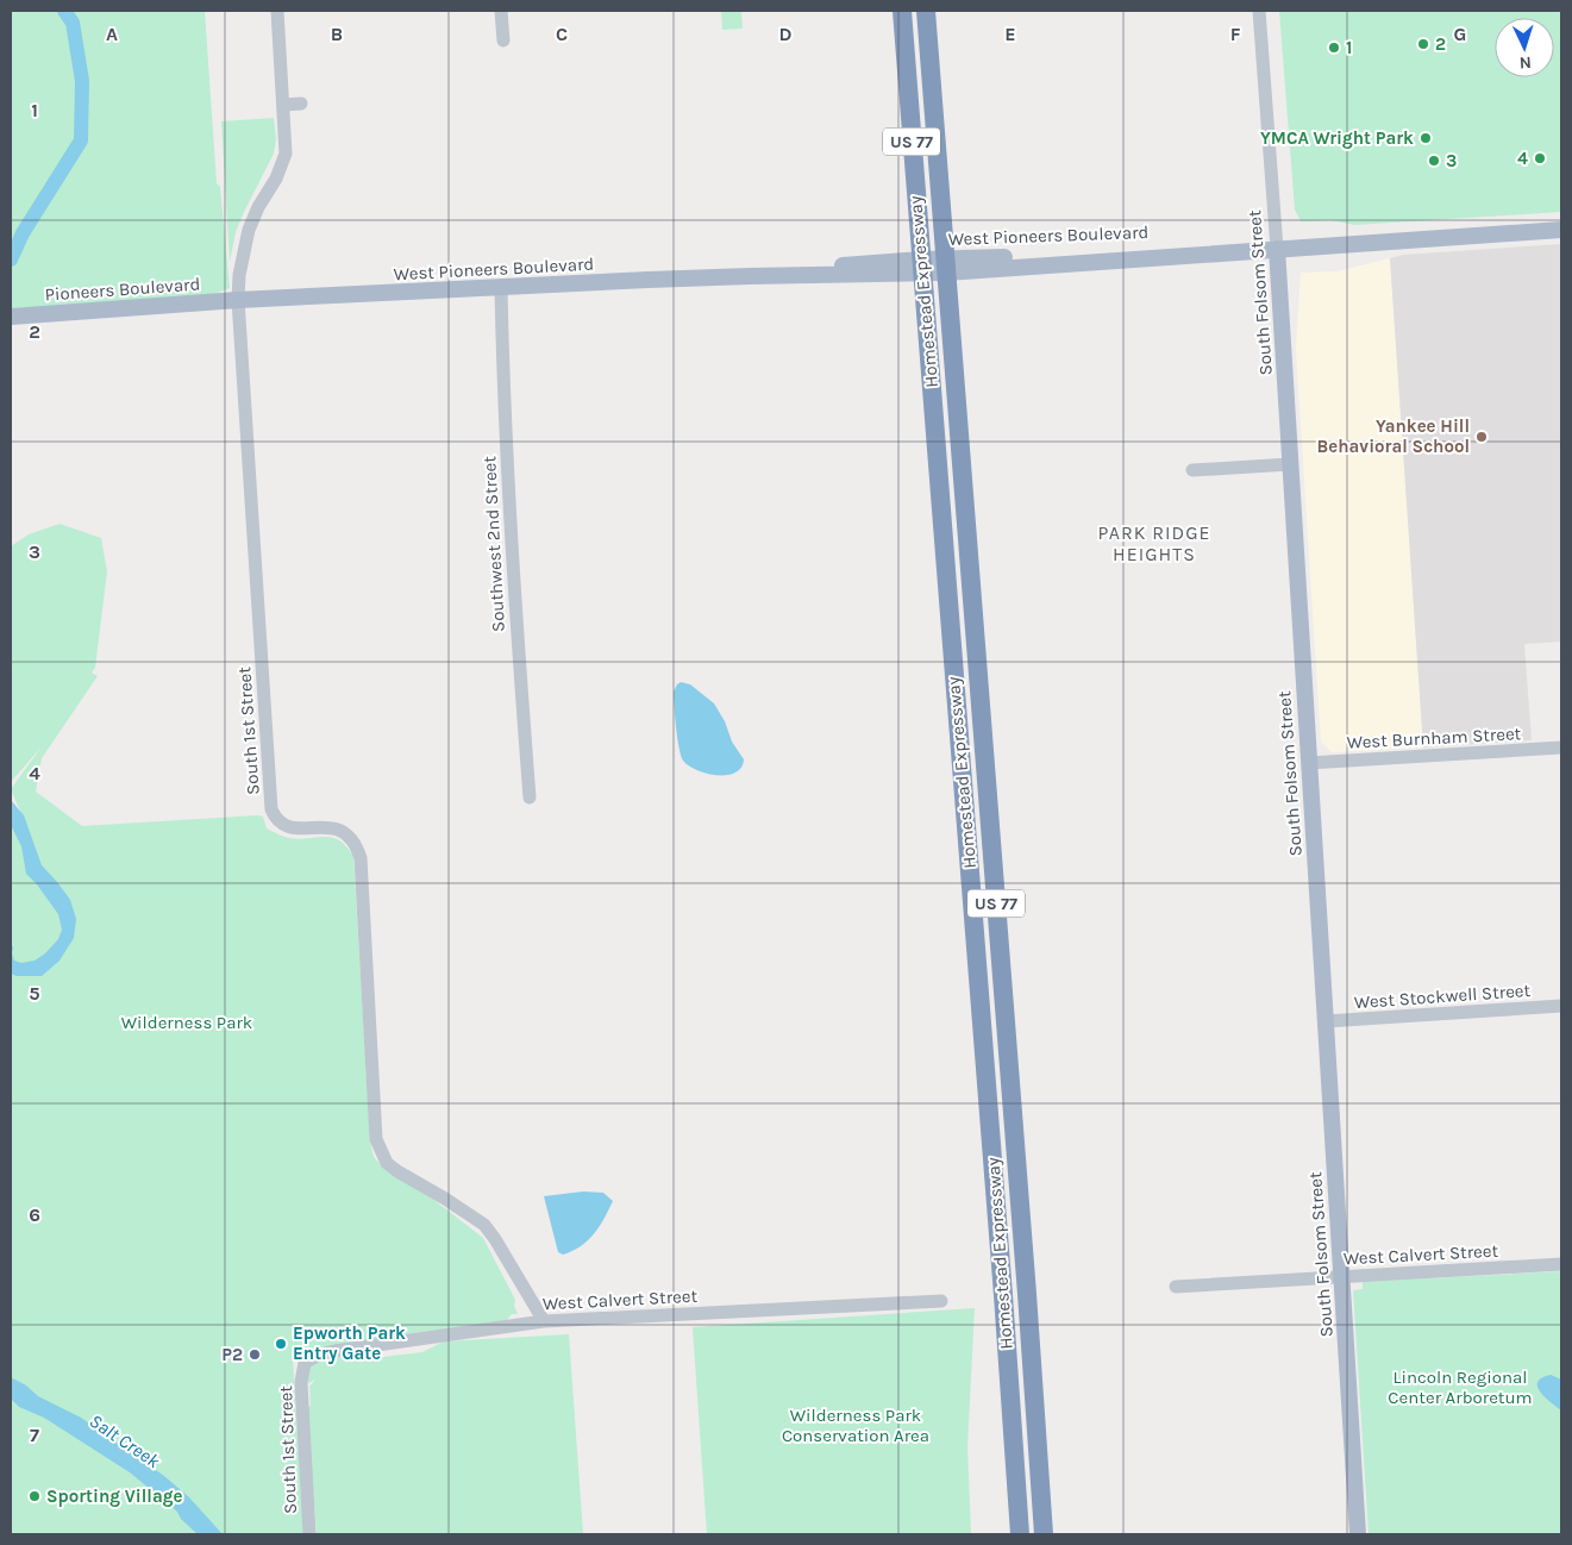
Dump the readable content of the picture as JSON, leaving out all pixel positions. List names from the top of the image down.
{
  "streets": {
    "highway": ["US 77", "Homestead Expressway"],
    "main road": ["West Pioneers Boulevard", "Pioneers Boulevard", "South Folsom Street"],
    "street": [
      "Southwest 2nd Street",
      "South 1st Street",
      "West Burnham Street",
      "West Stockwell Street",
      "West Calvert Street"
    ]
  },
  "crossings": [
    ["West Pioneers Boulevard", "Pioneers Boulevard"],
    ["West Pioneers Boulevard", "Homestead Expressway"],
    ["West Pioneers Boulevard", "South Folsom Street"],
    ["West Pioneers Boulevard", "Southwest 2nd Street"],
    ["West Pioneers Boulevard", "South 1st Street"],
    ["Pioneers Boulevard", "South 1st Street"],
    ["South Folsom Street", "West Burnham Street"],
    ["South Folsom Street", "West Stockwell Street"],
    ["South Folsom Street", "West Calvert Street"],
    ["South 1st Street", "West Calvert Street"]
  ],
  "districts": ["PARK RIDGE HEIGHTS"],
  "water": ["Salt Creek"],
  "parks": ["Wilderness Park", "Lincoln Regional Center Arboretum", "Wilderness Park Conservation Area"],
  "places": [
    "2",
    "1",
    "YMCA Wright Park",
    "4",
    "3",
    "Yankee Hill Behavioral School",
    "Epworth Park Entry Gate",
    "P2",
    "Sporting Village"
  ],
  "north": "bottom",
  "grid": {
    "columns": [
      "A",
      "B",
      "C",
      "D",
      "E",
      "F",
      "G"
    ],
    "rows": [
      "1",
      "2",
      "3",
      "4",
      "5",
      "6",
      "7"
    ]
  }
}
